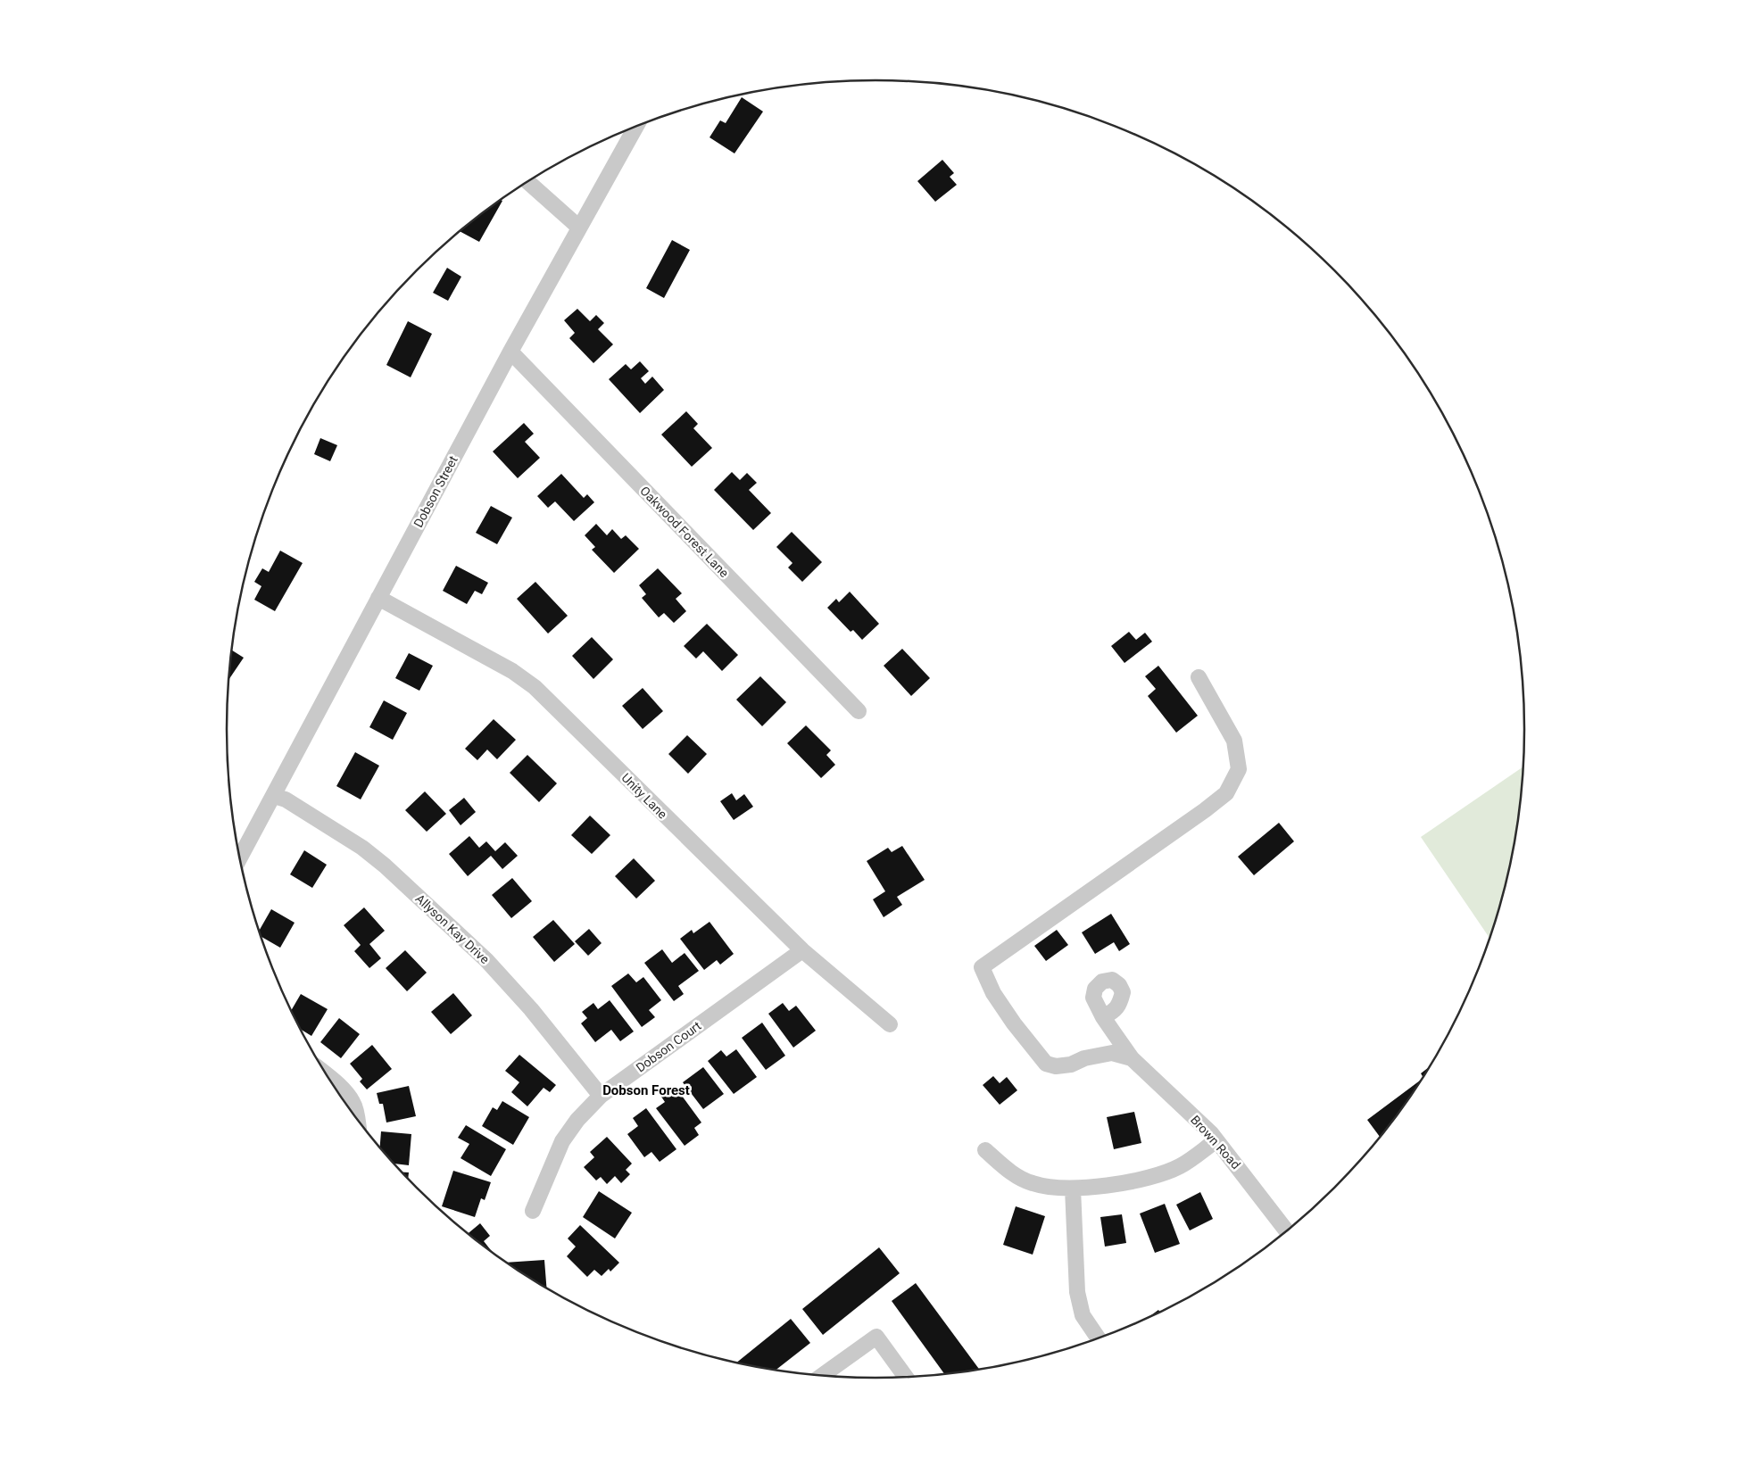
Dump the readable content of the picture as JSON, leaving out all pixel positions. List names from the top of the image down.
{
  "streets": {
    "street": [
      "Dobson Street",
      "Oakwood Forest Lane",
      "Unity Lane",
      "Allyson Kay Drive",
      "Dobson Court",
      "Brown Road"
    ]
  },
  "crossings": [
    ["Dobson Street", "Oakwood Forest Lane"],
    ["Dobson Street", "Unity Lane"],
    ["Dobson Street", "Allyson Kay Drive"],
    ["Unity Lane", "Dobson Court"],
    ["Allyson Kay Drive", "Dobson Court"]
  ],
  "districts": ["Dobson Forest"]
}
